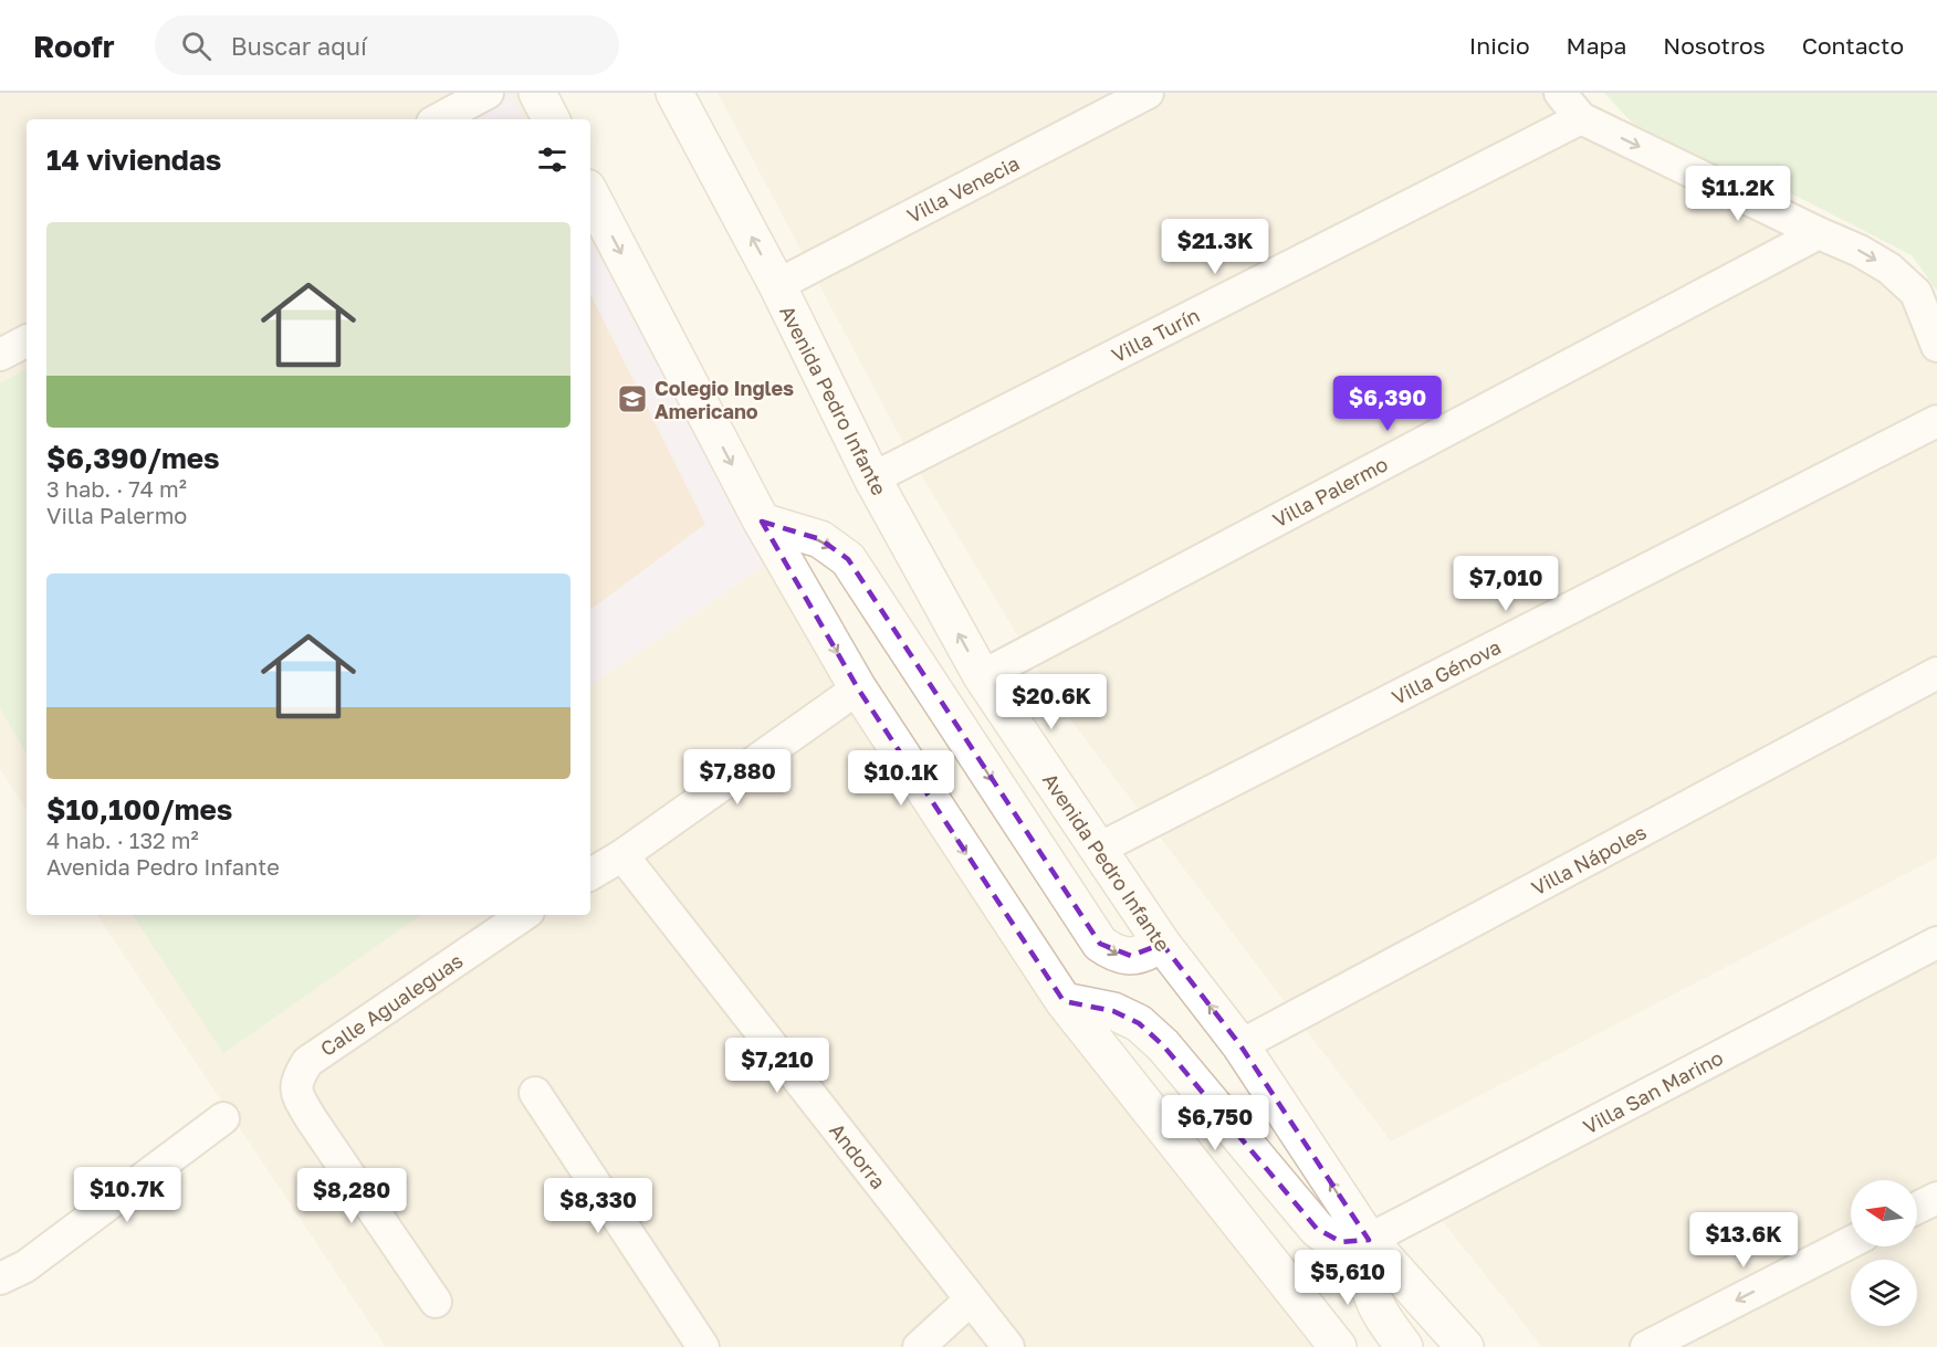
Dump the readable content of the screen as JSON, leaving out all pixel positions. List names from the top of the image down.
{
  "streets": {
    "main road": ["Avenida Pedro Infante"],
    "street": [
      "Villa Venecia",
      "Villa Turín",
      "Villa Palermo",
      "Villa Génova",
      "Villa Nápoles",
      "Calle Agualeguas",
      "Villa San Marino",
      "Andorra"
    ]
  },
  "crossings": [
    ["Villa Venecia", "Avenida Pedro Infante"],
    ["Villa Turín", "Avenida Pedro Infante"],
    ["Avenida Pedro Infante", "Villa Palermo"],
    ["Avenida Pedro Infante", "Villa Génova"],
    ["Avenida Pedro Infante", "Villa Nápoles"],
    ["Avenida Pedro Infante", "Villa San Marino"]
  ],
  "places": {
    "school or university": ["Colegio Ingles Americano"]
  },
  "north": "left",
  "page": {
    "header": "Roofr",
    "search": "Buscar aquí",
    "nav": [
      "Inicio",
      "Mapa",
      "Nosotros",
      "Contacto"
    ],
    "heading": "14 viviendas",
    "price": [
      "$11.2K",
      "$21.3K",
      "$6,390",
      "$7,010",
      "$20.6K",
      "$7,880",
      "$10.1K",
      "$7,210",
      "$6,750",
      "$10.7K",
      "$8,280",
      "$8,330",
      "$13.6K",
      "$5,610"
    ],
    "list": [
      {
        "name": "$6,390/mes",
        "note": "3 hab. · 74 m² · Villa Palermo"
      },
      {
        "name": "$10,100/mes",
        "note": "4 hab. · 132 m² · Avenida Pedro Infante"
      }
    ]
  }
}
